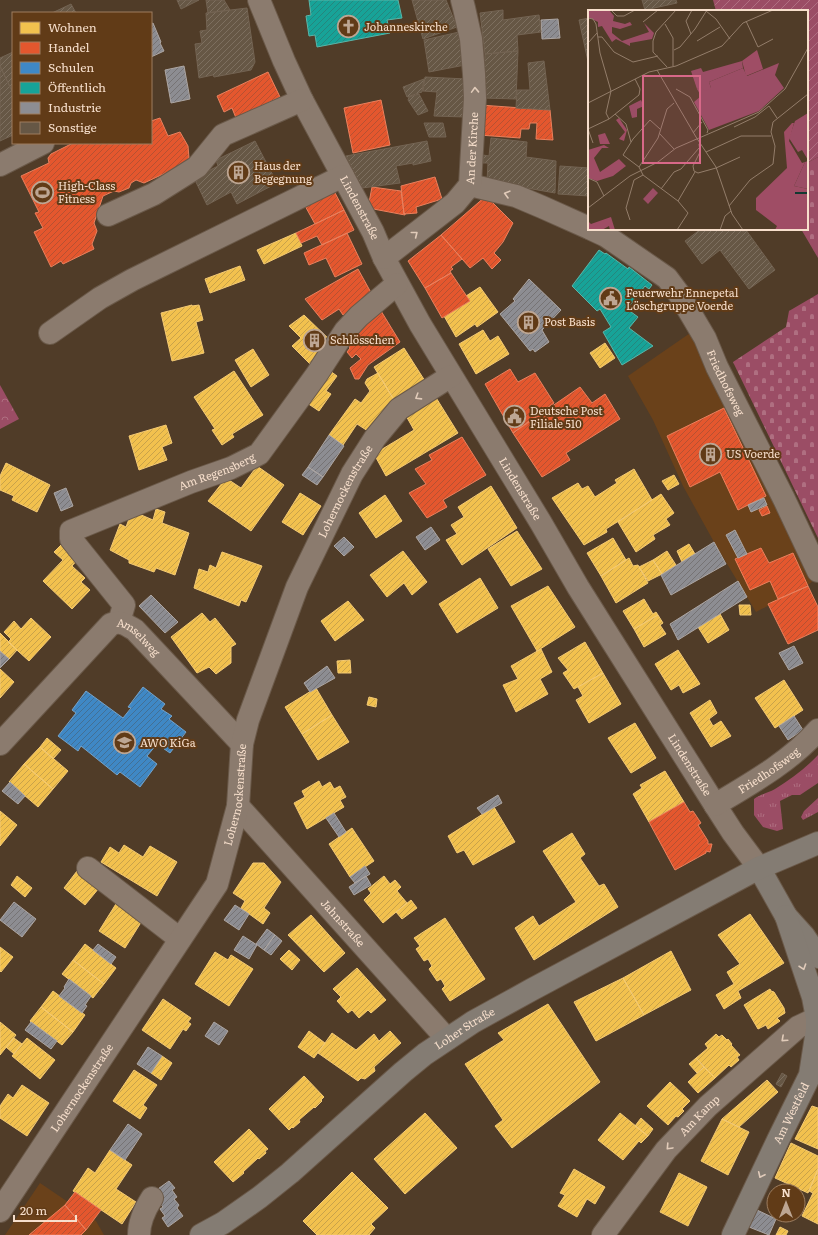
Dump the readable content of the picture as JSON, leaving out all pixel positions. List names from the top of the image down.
{
  "streets": {
    "main road": ["Lindenstraße", "Loher Straße", "Am Westfeld"],
    "street": [
      "An der Kirche",
      "Friedhofsweg",
      "Am Regensberg",
      "Lohernockenstraße",
      "Amselweg",
      "Jahnstraße",
      "Am Kamp"
    ]
  },
  "crossings": [
    ["An der Kirche", "Lindenstraße"],
    ["An der Kirche", "Friedhofsweg"],
    ["Lindenstraße", "Friedhofsweg"],
    ["Lindenstraße", "Am Regensberg"],
    ["Lindenstraße", "Lohernockenstraße"],
    ["Lindenstraße", "Loher Straße"],
    ["Lindenstraße", "Am Westfeld"],
    ["Am Regensberg", "Amselweg"],
    ["Lohernockenstraße", "Amselweg"],
    ["Lohernockenstraße", "Jahnstraße"],
    ["Jahnstraße", "Loher Straße"],
    ["Am Westfeld", "Am Kamp"]
  ],
  "one_way": [
    "An der Kirche",
    "Lohernockenstraße",
    "Am Westfeld",
    "Am Kamp"
  ],
  "places": {
    "church": ["Johanneskirche"],
    "building": [
      "Haus der Begegnung",
      "Post Basis",
      "Schlösschen",
      "US Voerde"
    ],
    "sports": ["High-Class Fitness"],
    "public building": ["Feuerwehr Ennepetal Löschgruppe Voerde", "Deutsche Post Filiale 510"],
    "school or university": ["AWO KiGa"]
  },
  "legend": [
    "Wohnen",
    "Handel",
    "Schulen",
    "Öffentlich",
    "Industrie",
    "Sonstige"
  ],
  "scale_bar": "20 m",
  "north": "top"
}
